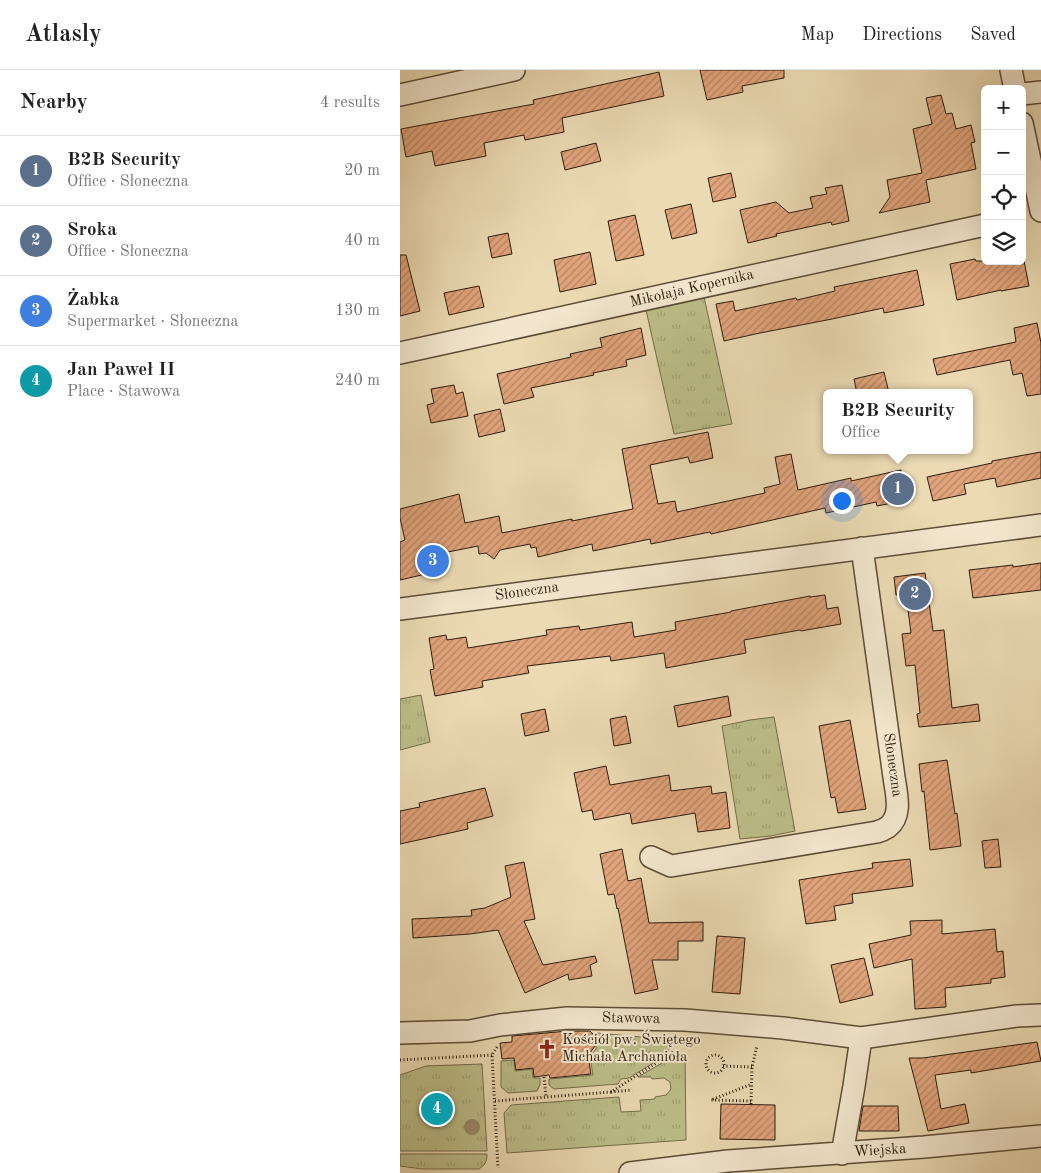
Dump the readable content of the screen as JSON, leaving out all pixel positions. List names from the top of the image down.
{
  "streets": {
    "street": [
      "Mikołaja Kopernika",
      "Słoneczna",
      "Stawowa",
      "Wiejska"
    ]
  },
  "places": {
    "church": ["Kościół pw. Świętego Michała Archanioła"]
  },
  "page": {
    "header": "Atlasly",
    "nav": ["Map", "Directions", "Saved"],
    "heading": ["Nearby", "4 results"],
    "map_buttons": ["+", "−"],
    "list": [
      {
        "mark": "1",
        "name": "B2B Security",
        "note": "Office · Słoneczna",
        "value": "20 m"
      },
      {
        "mark": "2",
        "name": "Sroka",
        "note": "Office · Słoneczna",
        "value": "40 m"
      },
      {
        "mark": "3",
        "name": "Żabka",
        "note": "Supermarket · Słoneczna",
        "value": "130 m"
      },
      {
        "mark": "4",
        "name": "Jan Paweł II",
        "note": "Place · Stawowa",
        "value": "240 m"
      }
    ],
    "popup": ["B2B Security", "Office"],
    "pins": [
      "1",
      "3",
      "2",
      "4"
    ]
  }
}
